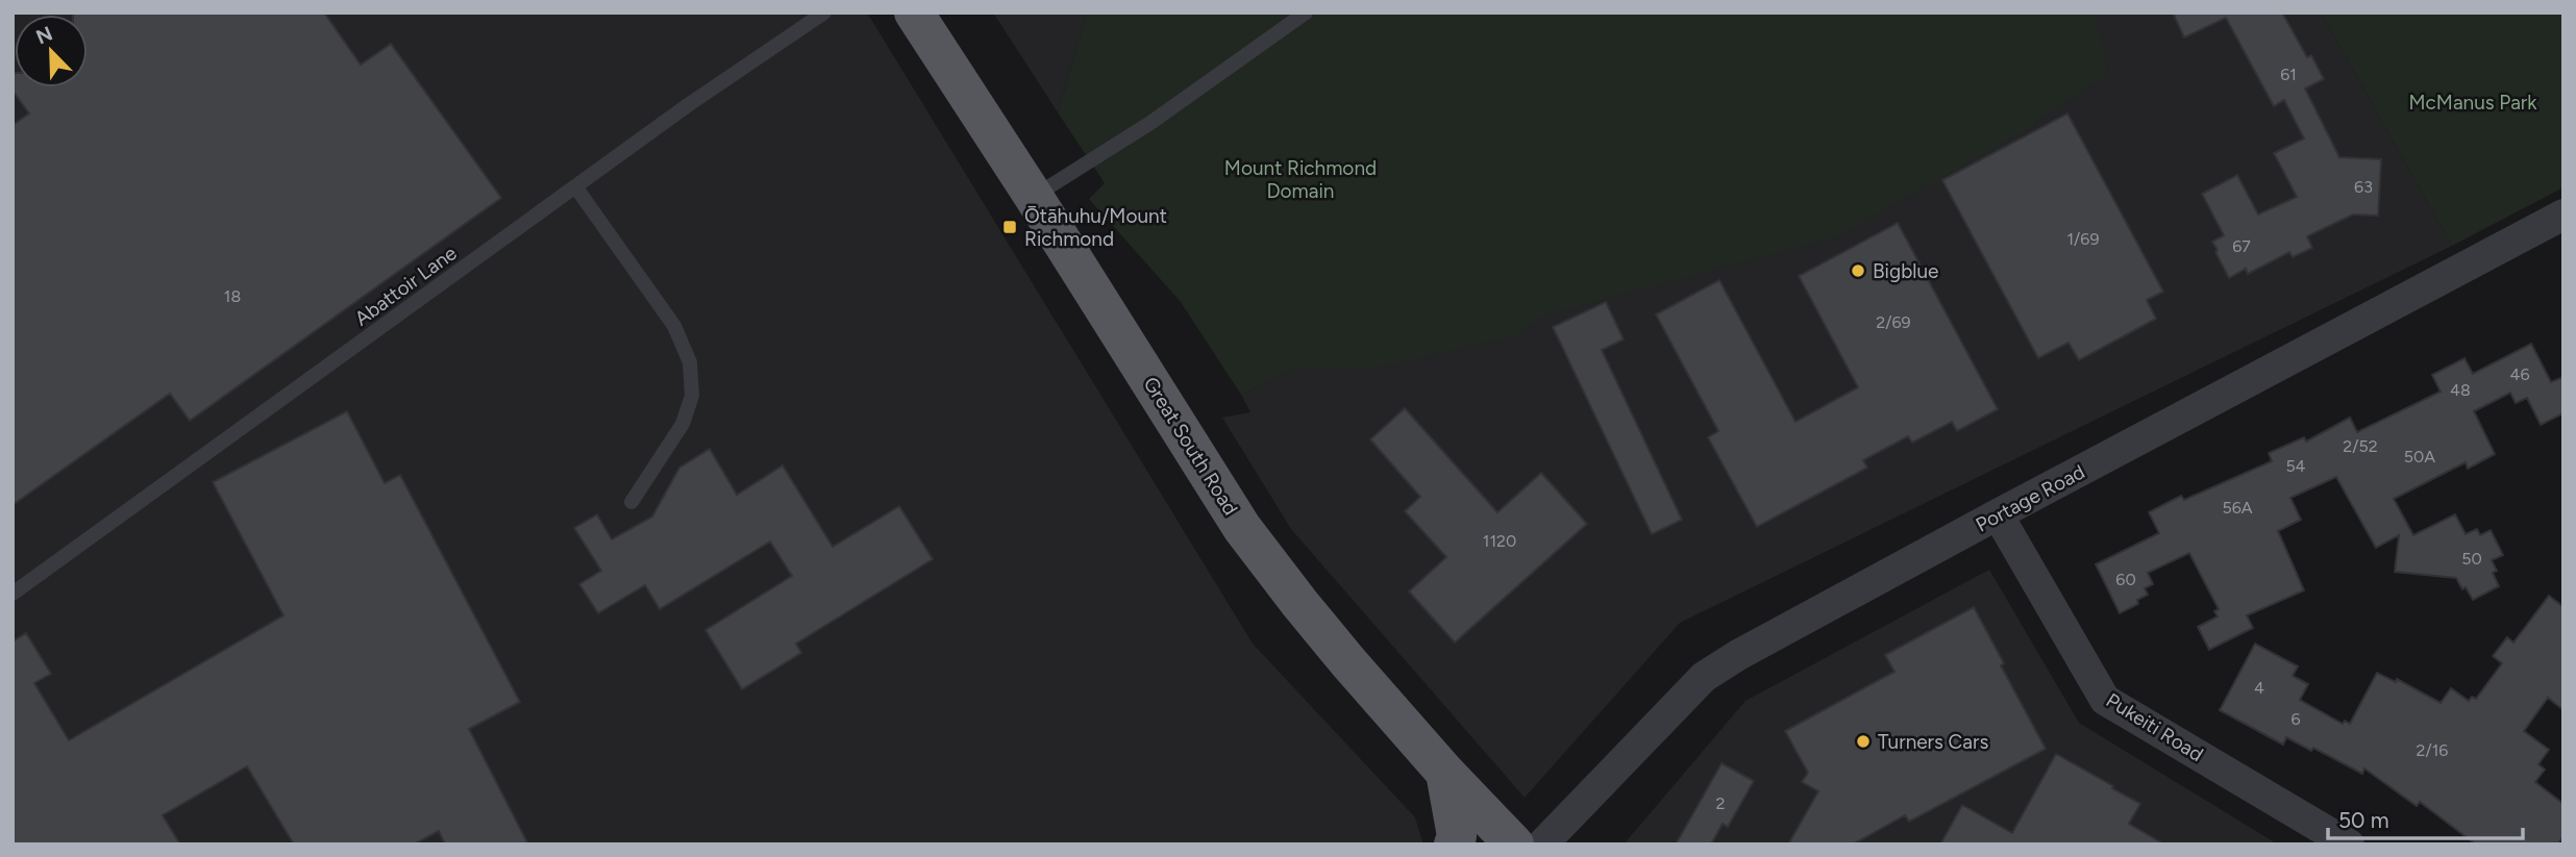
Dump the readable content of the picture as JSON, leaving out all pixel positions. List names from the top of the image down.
{
  "streets": {
    "main road": ["Great South Road"],
    "street": ["Portage Road", "Pukeiti Road"],
    "lane": ["Abattoir Lane"]
  },
  "crossings": [
    ["Portage Road", "Pukeiti Road"]
  ],
  "parks": ["McManus Park", "Mount Richmond Domain"],
  "places": {
    "transit": ["Ōtāhuhu/Mount Richmond"],
    "other": ["Bigblue", "Turners Cars"]
  },
  "house_numbers": [
    "61",
    "63",
    "1/69",
    "67",
    "18",
    "2/69",
    "46",
    "48",
    "2/52",
    "50A",
    "54",
    "56A",
    "1120",
    "50",
    "60",
    "4",
    "6",
    "2/16",
    "2"
  ],
  "scale_bar": "50 m",
  "north": "top left"
}
